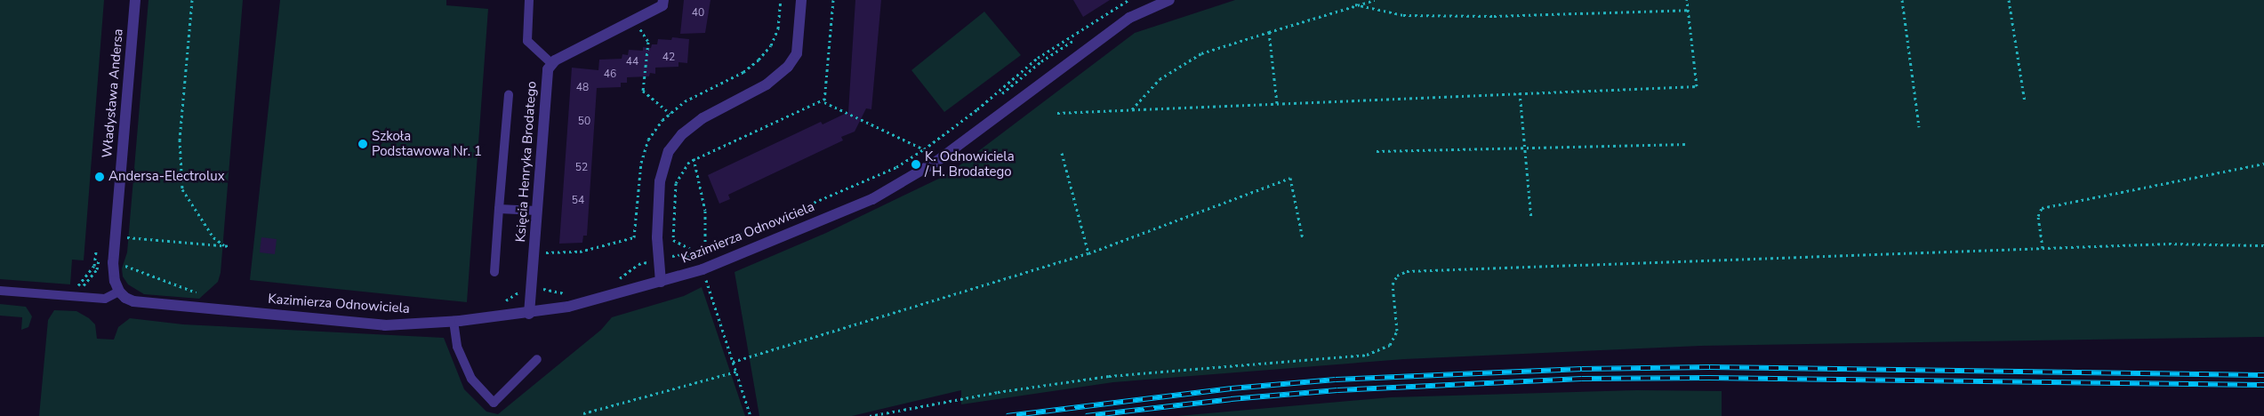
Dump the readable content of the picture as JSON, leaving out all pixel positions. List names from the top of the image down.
{
  "streets": {
    "street": ["Władysława Andersa", "Księcia Henryka Brodatego", "Kazimierza Odnowiciela"]
  },
  "crossings": [
    ["Władysława Andersa", "Kazimierza Odnowiciela"],
    ["Księcia Henryka Brodatego", "Kazimierza Odnowiciela"]
  ],
  "places": ["Szkoła Podstawowa Nr. 1", "K. Odnowiciela / H. Brodatego", "Andersa-Electrolux"],
  "house_numbers": [
    "40",
    "42",
    "44",
    "46",
    "48",
    "50",
    "52",
    "54"
  ]
}
